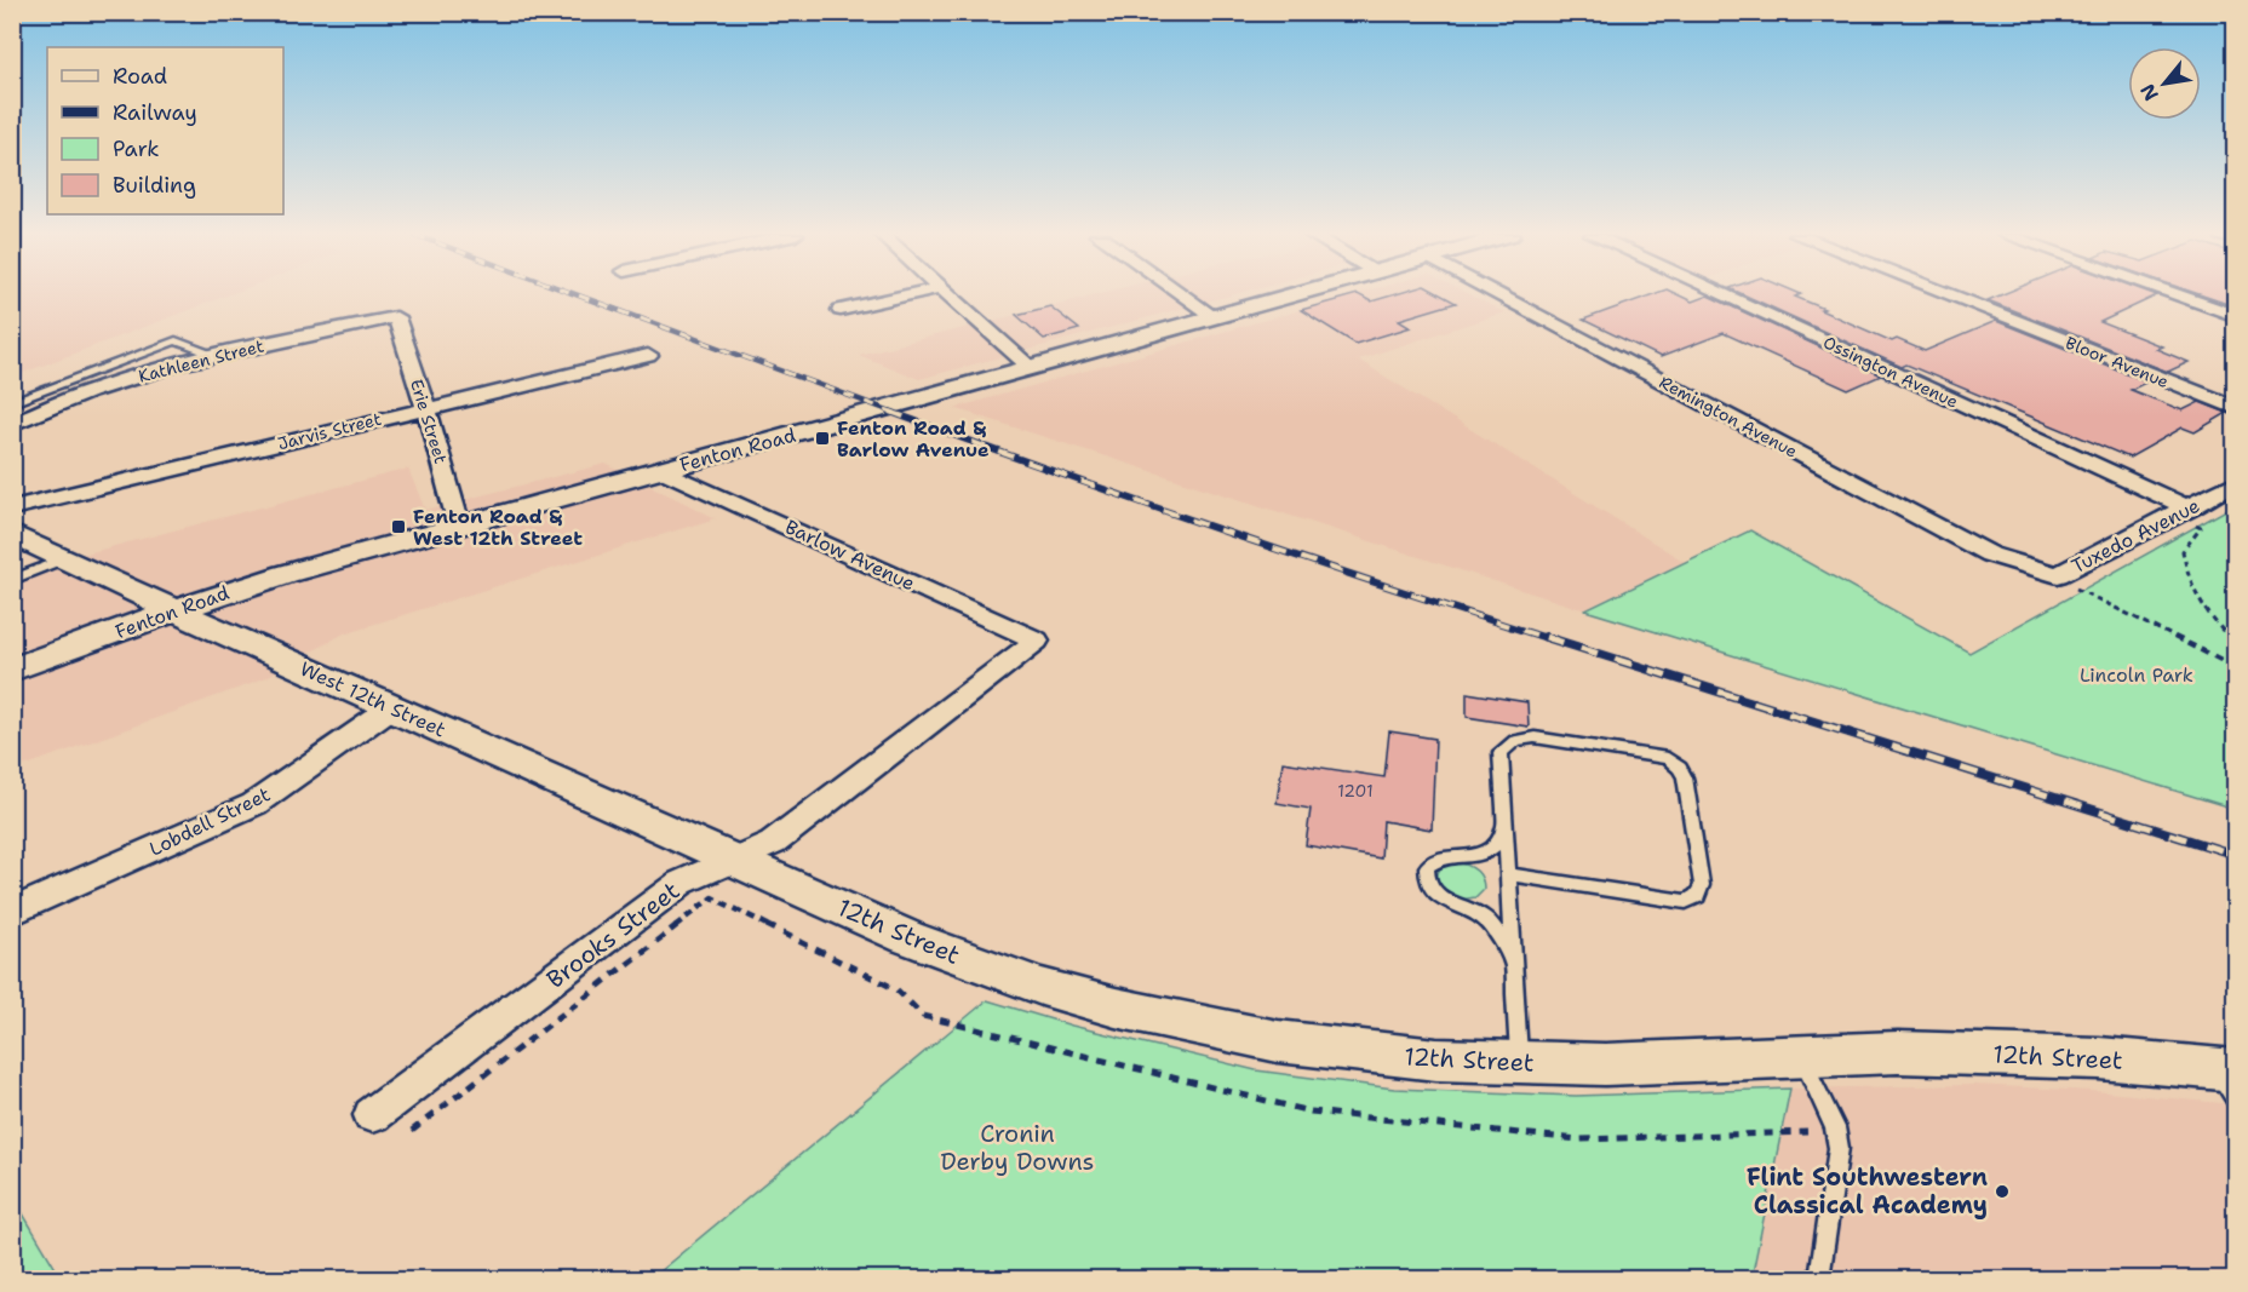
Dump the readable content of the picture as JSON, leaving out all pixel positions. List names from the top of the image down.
{
  "streets": {
    "street": [
      "Kathleen Street",
      "Bloor Avenue",
      "Ossington Avenue",
      "Remington Avenue",
      "Erie Street",
      "Jarvis Street",
      "Fenton Road",
      "Tuxedo Avenue",
      "Barlow Avenue",
      "West 12th Street",
      "Lobdell Street",
      "12th Street",
      "Brooks Street"
    ]
  },
  "crossings": [
    ["Kathleen Street", "Erie Street"],
    ["Ossington Avenue", "Tuxedo Avenue"],
    ["Remington Avenue", "Tuxedo Avenue"],
    ["Erie Street", "Jarvis Street"],
    ["Erie Street", "Fenton Road"],
    ["Fenton Road", "Barlow Avenue"],
    ["Fenton Road", "West 12th Street"],
    ["Barlow Avenue", "Brooks Street"],
    ["West 12th Street", "Lobdell Street"],
    ["West 12th Street", "12th Street"],
    ["West 12th Street", "Brooks Street"],
    ["12th Street", "Brooks Street"]
  ],
  "parks": ["Lincoln Park", "Cronin Derby Downs"],
  "places": {
    "transit": ["Fenton Road & Barlow Avenue", "Fenton Road & West 12th Street"],
    "other": ["Flint Southwestern Classical Academy"]
  },
  "house_numbers": ["1201"],
  "legend": [
    "Road",
    "Railway",
    "Park",
    "Building"
  ],
  "north": "bottom left"
}
